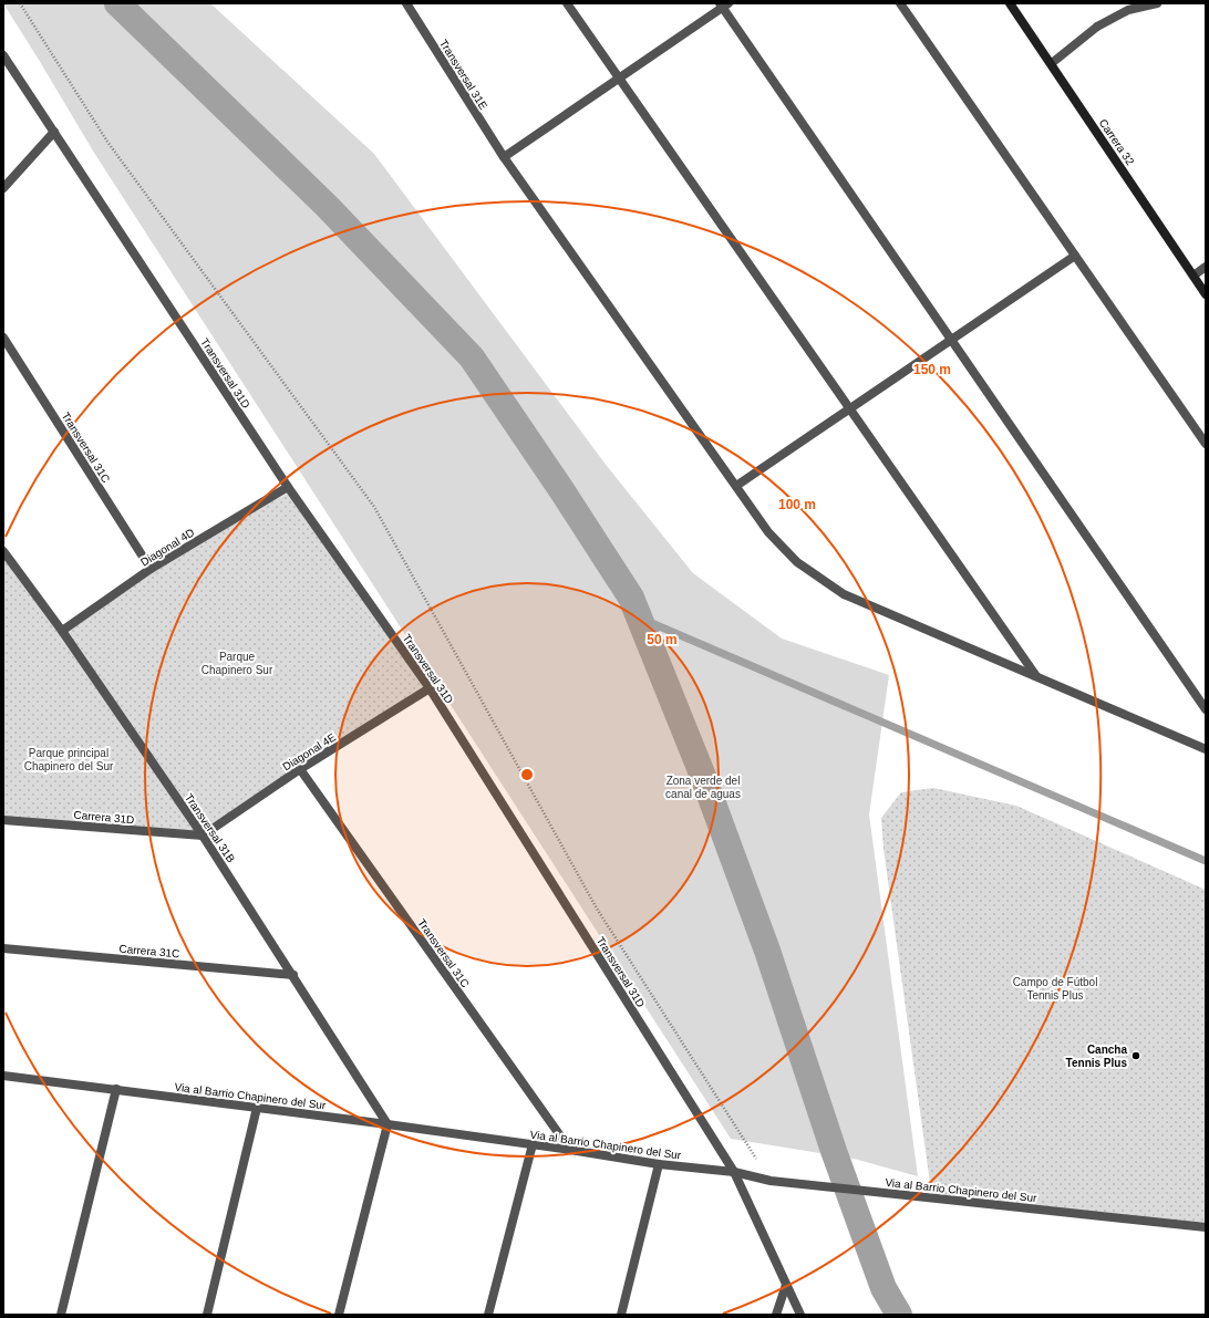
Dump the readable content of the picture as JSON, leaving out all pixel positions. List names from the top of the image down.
{
  "streets": {
    "street": [
      "Transversal 31E",
      "Carrera 32",
      "Transversal 31D",
      "Transversal 31C",
      "Diagonal 4D",
      "Diagonal 4E",
      "Carrera 31D",
      "Transversal 31B",
      "Carrera 31C",
      "Via al Barrio Chapinero del Sur"
    ]
  },
  "crossings": [
    ["Transversal 31D", "Diagonal 4D"],
    ["Transversal 31D", "Diagonal 4E"],
    ["Transversal 31D", "Via al Barrio Chapinero del Sur"],
    ["Transversal 31C", "Diagonal 4D"],
    ["Transversal 31C", "Diagonal 4E"],
    ["Transversal 31C", "Via al Barrio Chapinero del Sur"],
    ["Diagonal 4D", "Transversal 31B"],
    ["Diagonal 4E", "Carrera 31D"],
    ["Diagonal 4E", "Transversal 31B"],
    ["Carrera 31D", "Transversal 31B"],
    ["Transversal 31B", "Carrera 31C"],
    ["Transversal 31B", "Via al Barrio Chapinero del Sur"]
  ],
  "parks": [
    "Parque Chapinero Sur",
    "Parque principal Chapinero del Sur",
    "Zona verde del canal de aguas",
    "Campo de Fútbol Tennis Plus"
  ],
  "places": ["Cancha Tennis Plus"],
  "rings": ["150 m", "100 m", "50 m"]
}
